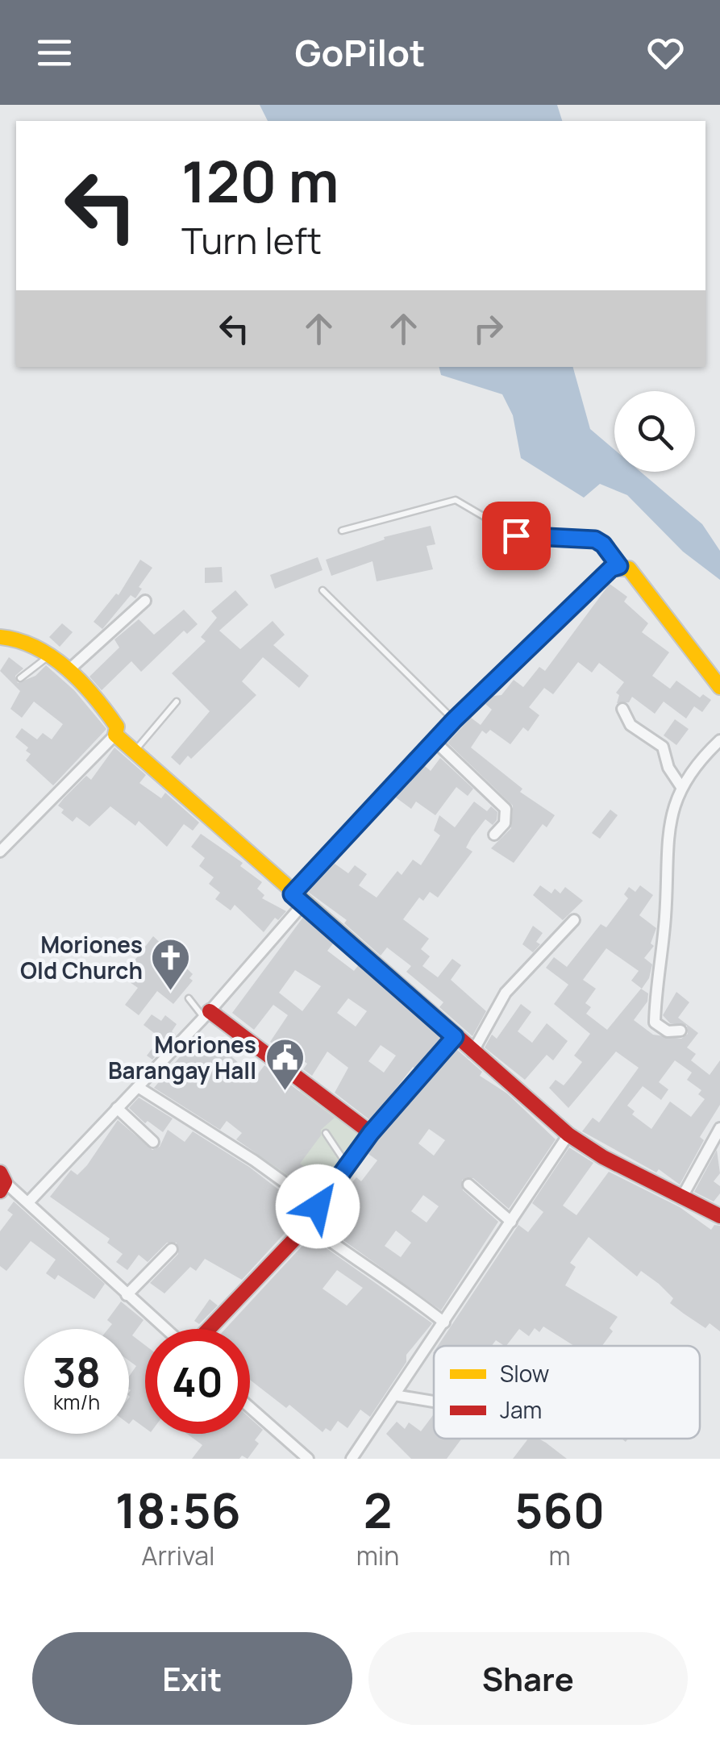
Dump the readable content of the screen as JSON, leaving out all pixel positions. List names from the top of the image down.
{
  "places": {
    "church": ["Moriones Old Church"],
    "public building": ["Moriones Barangay Hall"]
  },
  "legend": ["Slow", "Jam"],
  "page": {
    "header": "GoPilot",
    "turn": ["120 m", "Turn left"],
    "speed": "38 km/h",
    "limit": "40",
    "eta": [
      "18:56",
      "Arrival",
      "2",
      "min",
      "560",
      "m"
    ],
    "buttons": ["Exit", "Share"]
  }
}
